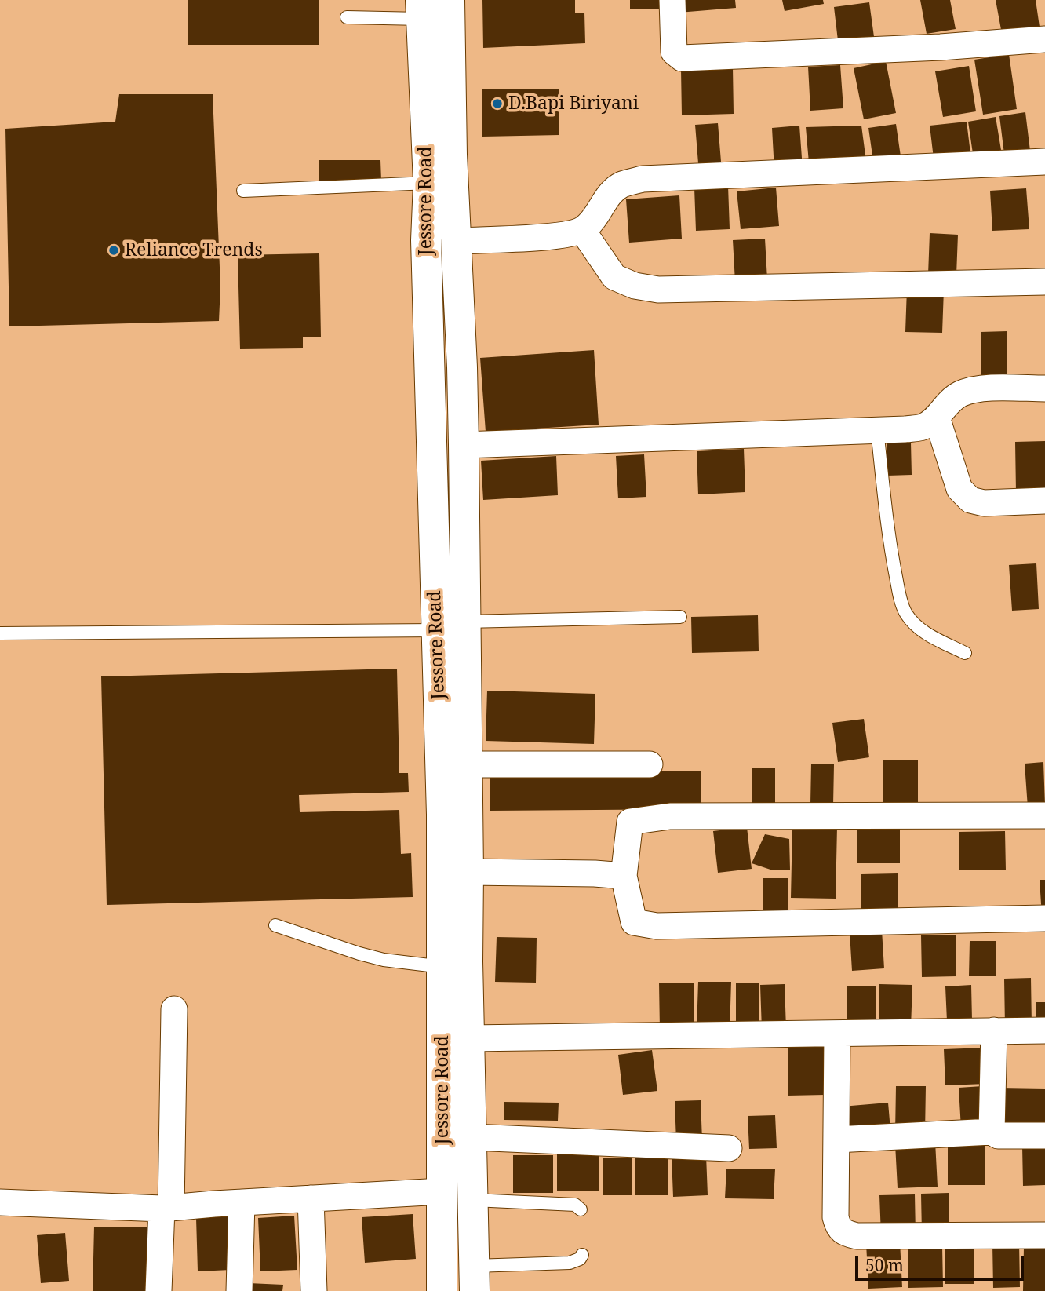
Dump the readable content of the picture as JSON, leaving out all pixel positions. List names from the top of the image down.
{
  "streets": {
    "highway": ["Jessore Road"]
  },
  "places": ["D.Bapi Biriyani", "Reliance Trends"],
  "scale_bar": "50 m"
}
